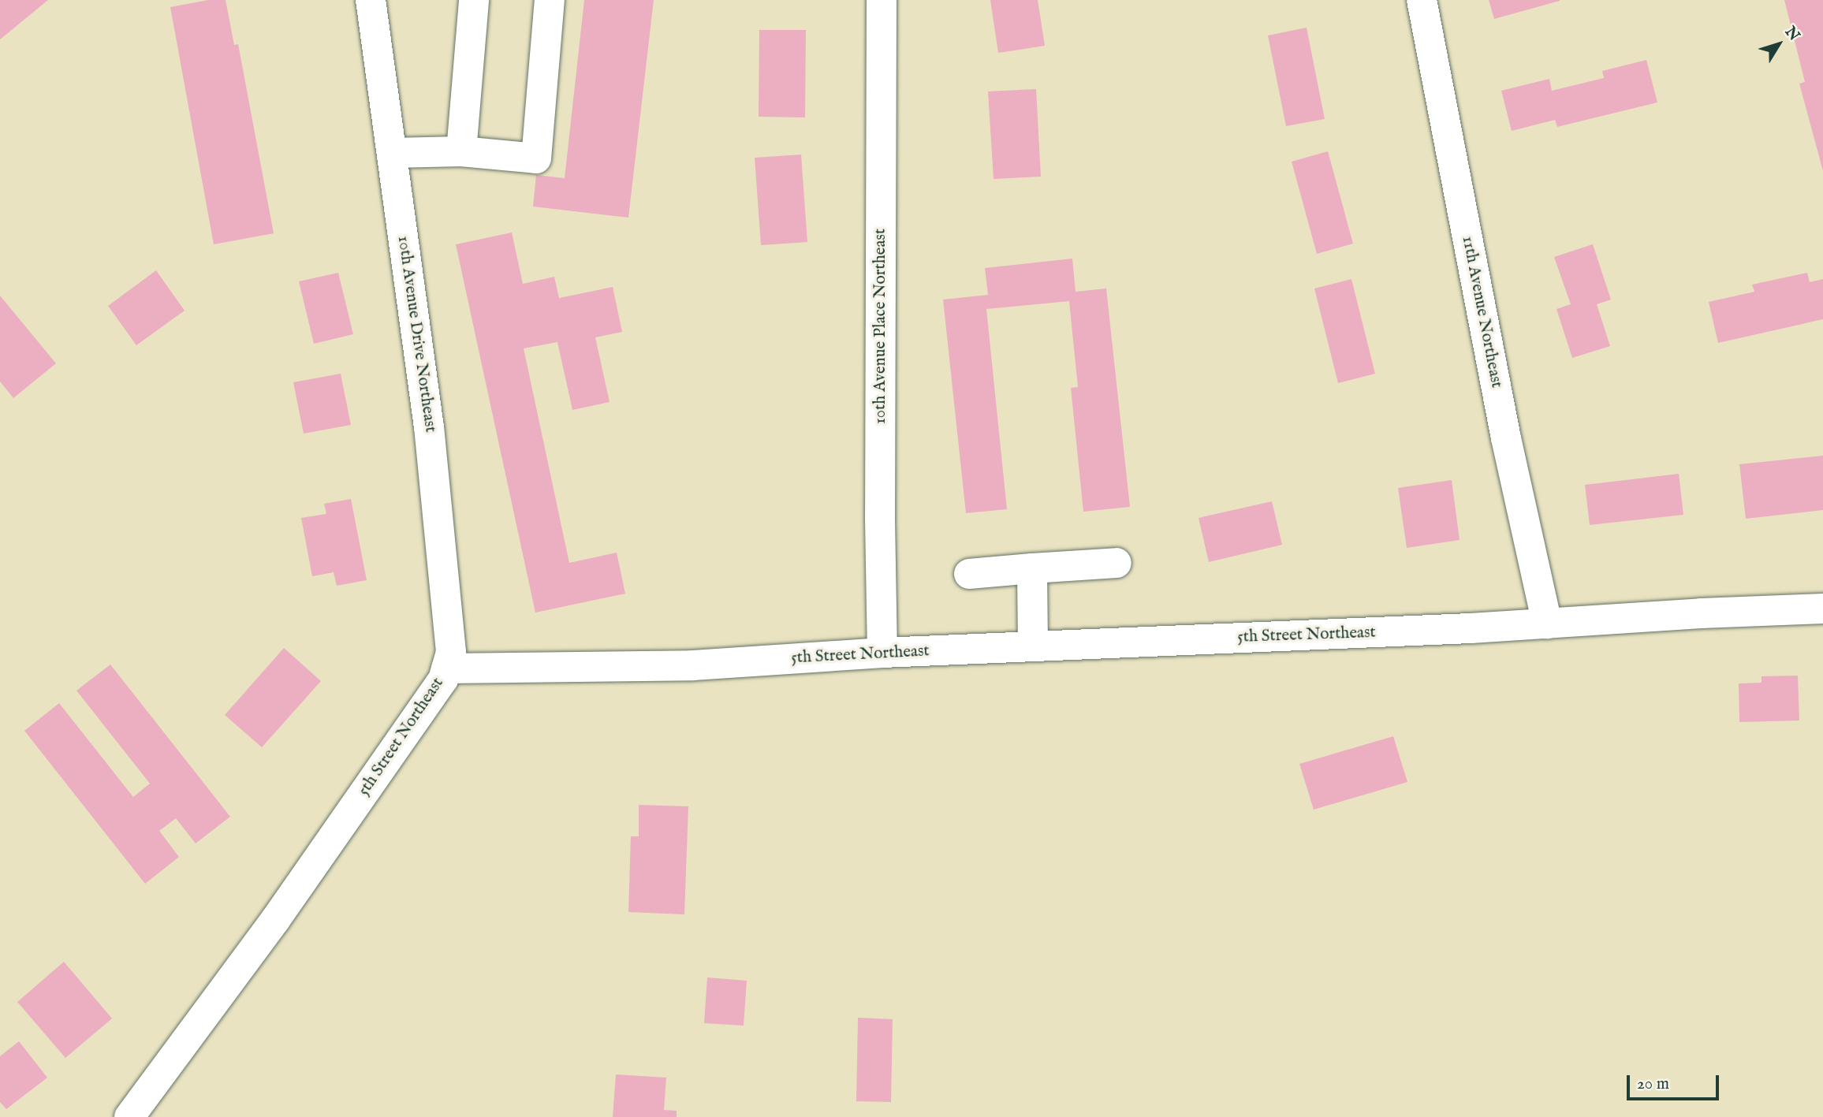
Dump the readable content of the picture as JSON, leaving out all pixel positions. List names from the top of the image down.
{
  "streets": {
    "street": [
      "11th Avenue Northeast",
      "10th Avenue Place Northeast",
      "10th Avenue Drive Northeast",
      "5th Street Northeast"
    ]
  },
  "crossings": [
    ["11th Avenue Northeast", "5th Street Northeast"],
    ["10th Avenue Place Northeast", "5th Street Northeast"],
    ["10th Avenue Drive Northeast", "5th Street Northeast"]
  ],
  "scale_bar": "20 m",
  "north": "top right"
}
